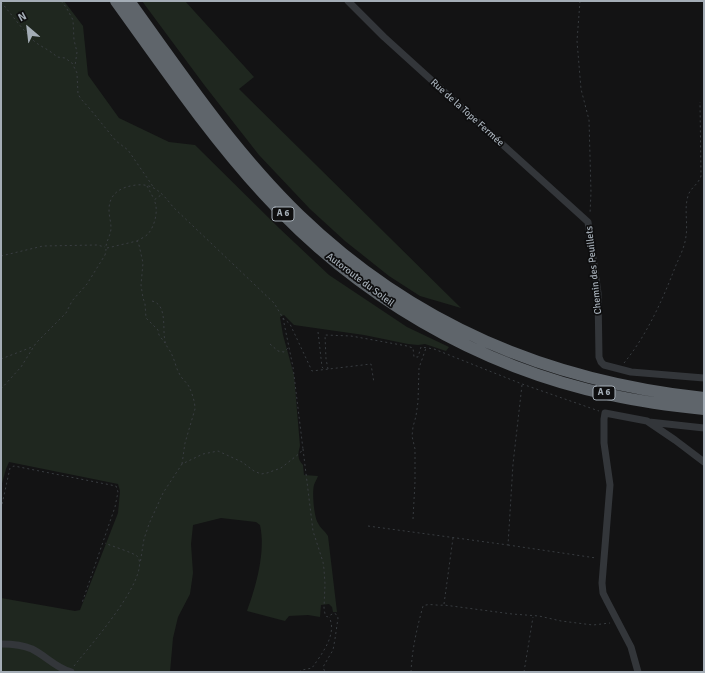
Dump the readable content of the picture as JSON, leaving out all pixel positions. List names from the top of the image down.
{
  "streets": {
    "highway": ["A 6", "Autoroute du Soleil"],
    "street": ["Rue de la Tope Fermée", "Chemin des Peuillets"]
  },
  "crossings": [
    ["Rue de la Tope Fermée", "Chemin des Peuillets"]
  ],
  "north": "top left"
}
